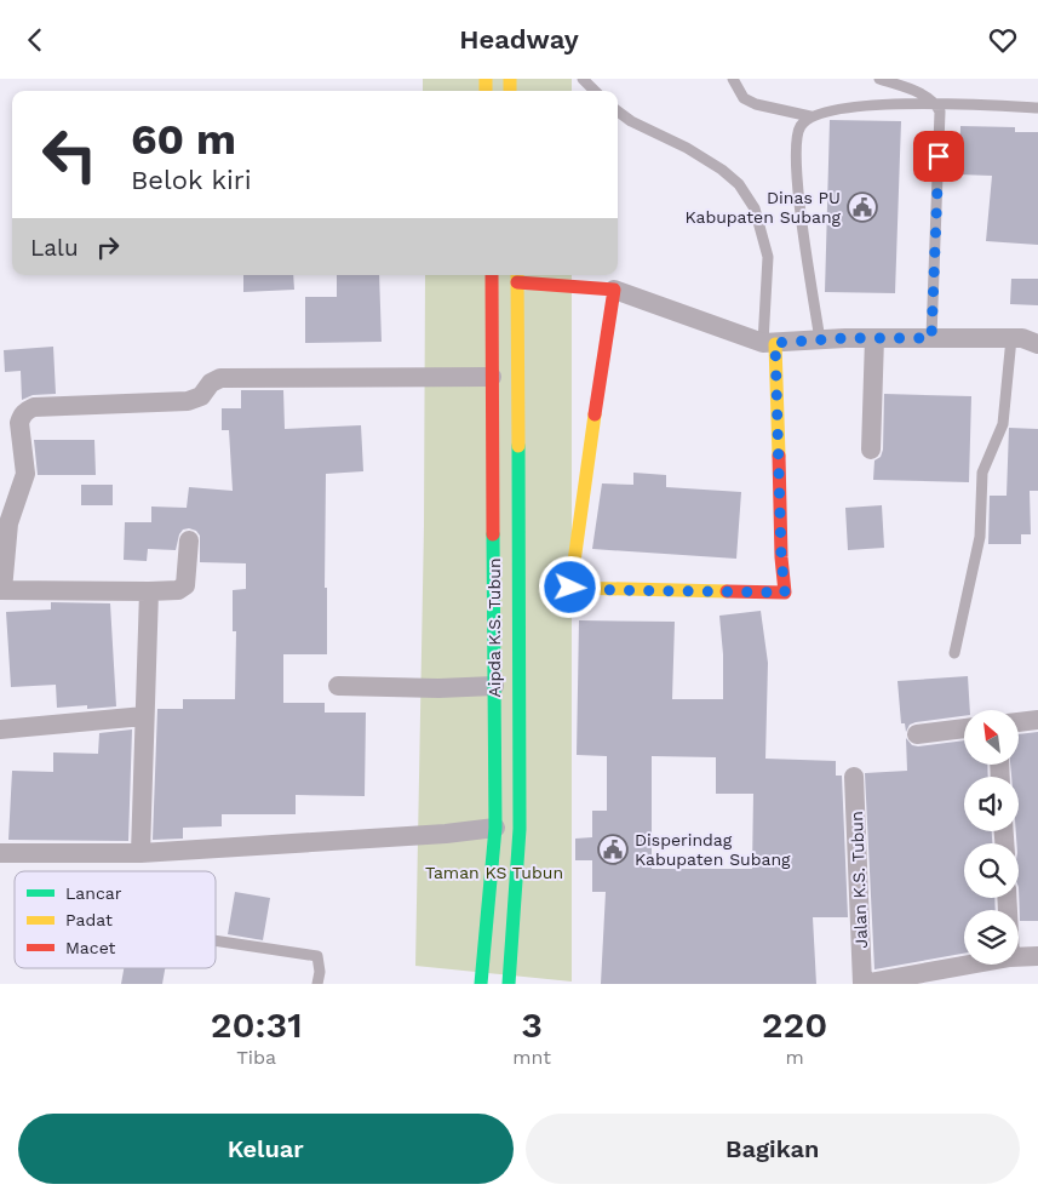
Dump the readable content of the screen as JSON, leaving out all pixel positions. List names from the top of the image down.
{
  "streets": {
    "street": ["Aipda K.S. Tubun", "Jalan K.S. Tubun"]
  },
  "parks": ["Taman KS Tubun"],
  "places": {
    "public building": ["Dinas PU Kabupaten Subang", "Disperindag Kabupaten Subang"]
  },
  "legend": ["Lancar", "Padat", "Macet"],
  "north": "top left",
  "page": {
    "header": "Headway",
    "turn": ["60 m", "Belok kiri"],
    "then": "Lalu",
    "eta": [
      "20:31",
      "Tiba",
      "3",
      "mnt",
      "220",
      "m"
    ],
    "buttons": ["Keluar", "Bagikan"]
  }
}
